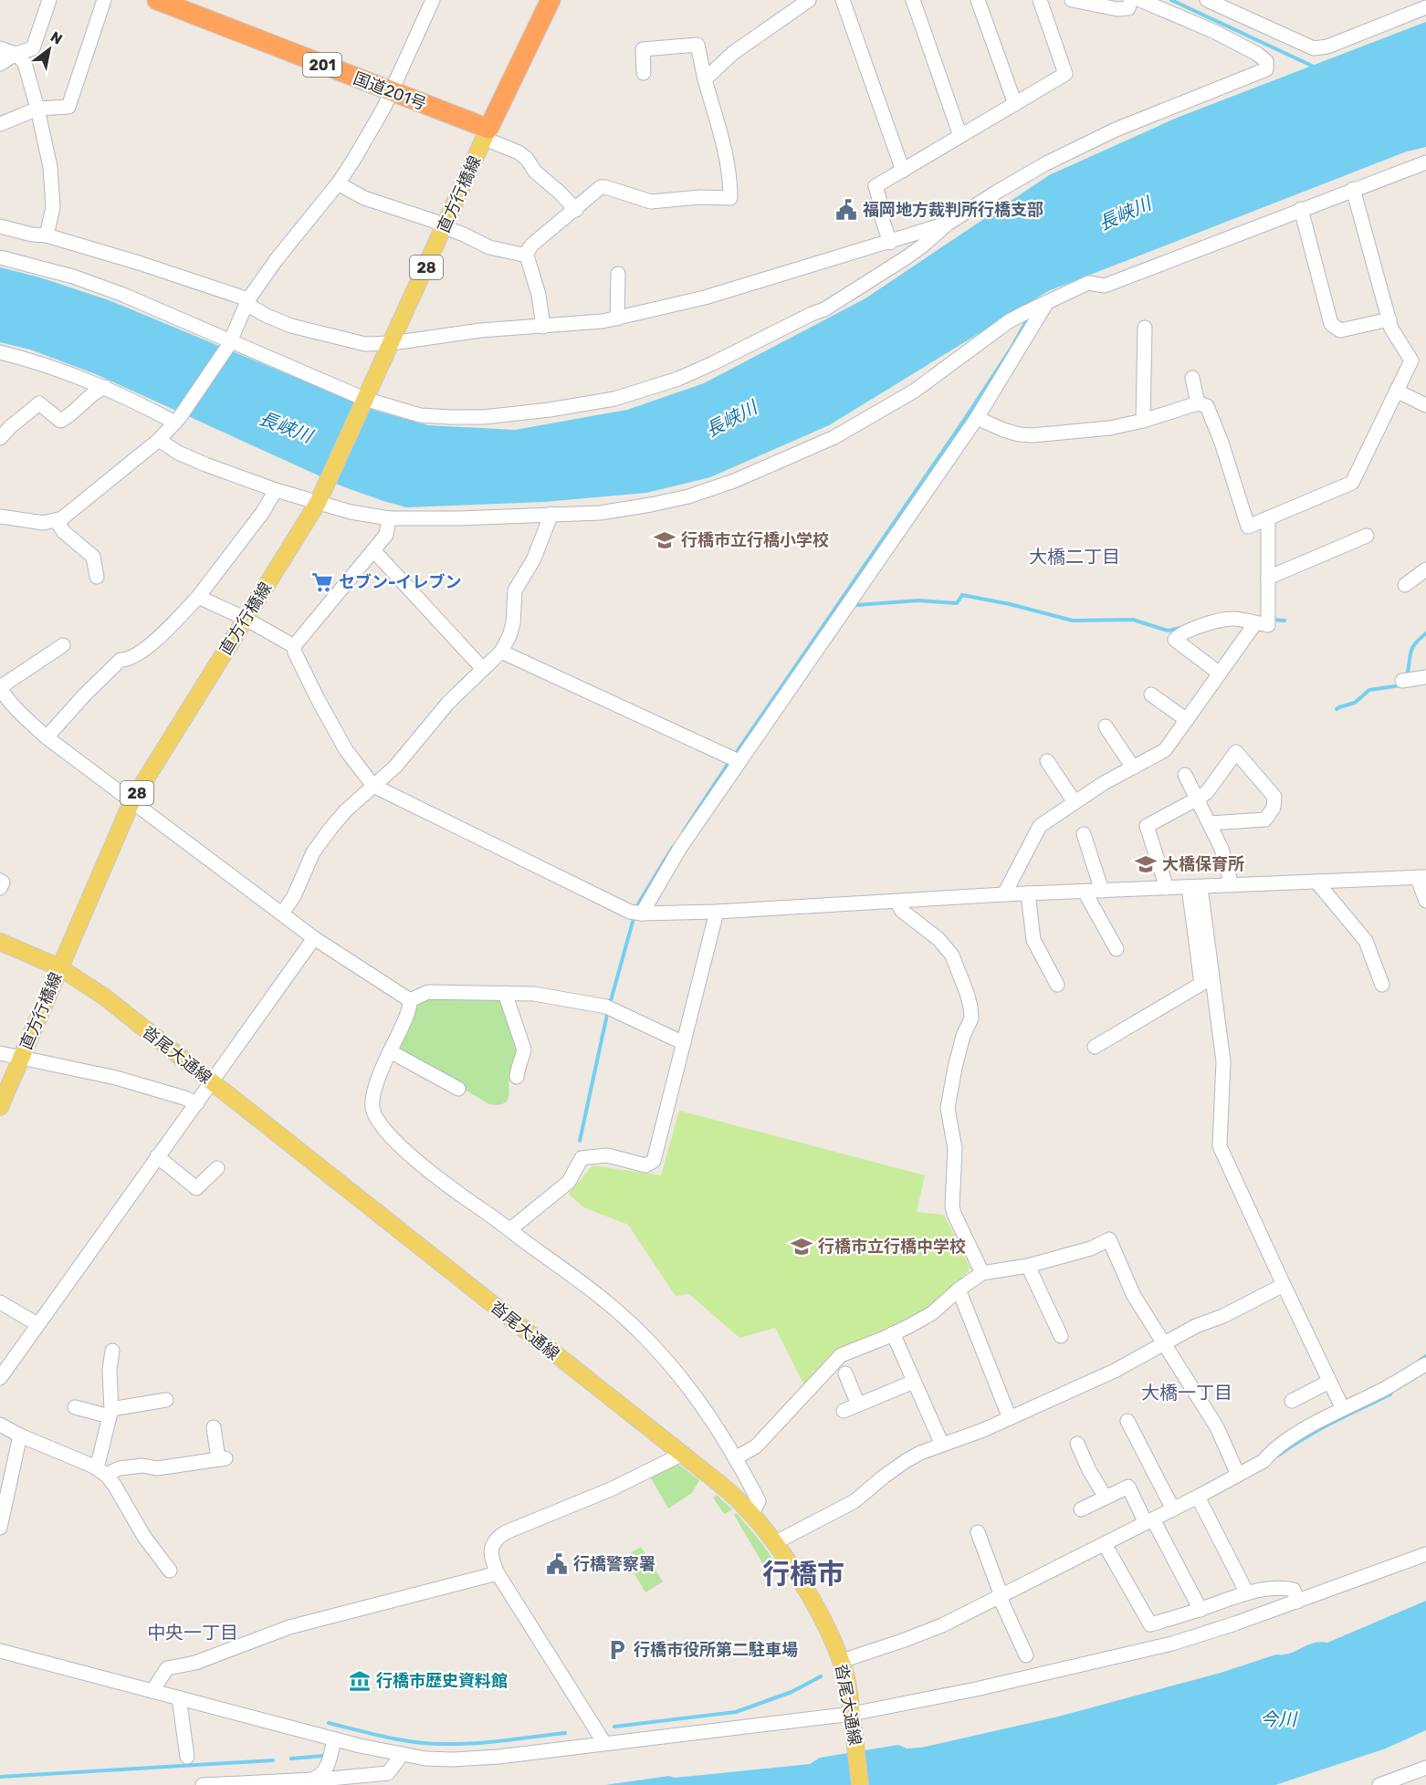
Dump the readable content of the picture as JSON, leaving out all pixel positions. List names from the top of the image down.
{
  "streets": {
    "highway": ["201", "国道201号"],
    "main road": ["直方行橋線", "28", "沓尾大通線"]
  },
  "crossings": [
    ["国道201号", "直方行橋線"],
    ["直方行橋線", "沓尾大通線"]
  ],
  "districts": [
    "大橋二丁目",
    "大橋一丁目",
    "行橋市",
    "中央一丁目"
  ],
  "water": ["長峡川", "今川"],
  "places": {
    "public building": ["福岡地方裁判所行橋支部", "行橋警察署"],
    "school or university": ["行橋市立行橋小学校", "大橋保育所", "行橋市立行橋中学校"],
    "supermarket": ["セブン-イレブン"],
    "parking": ["行橋市役所第二駐車場"],
    "museum": ["行橋市歴史資料館"]
  },
  "north": "top right"
}
